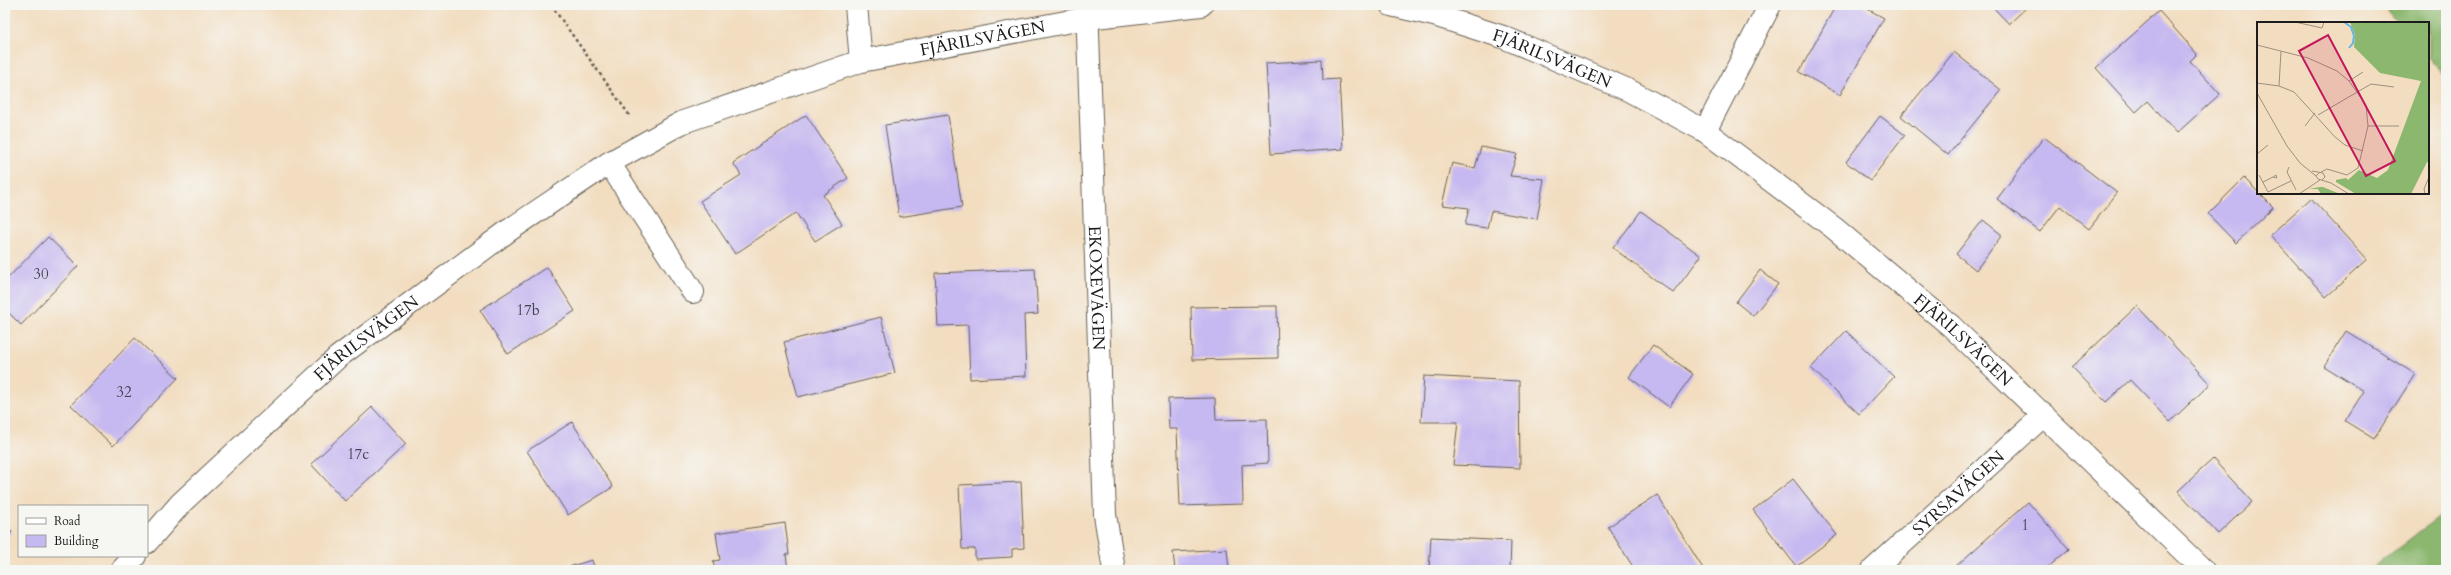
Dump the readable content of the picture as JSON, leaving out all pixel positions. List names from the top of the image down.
{
  "streets": {
    "street": ["FJÄRILSVÄGEN", "EKOXEVÄGEN", "SYRSAVÄGEN"]
  },
  "crossings": [
    ["FJÄRILSVÄGEN", "EKOXEVÄGEN"],
    ["FJÄRILSVÄGEN", "SYRSAVÄGEN"]
  ],
  "house_numbers": [
    "30",
    "17b",
    "32",
    "17c",
    "1"
  ],
  "legend": ["Road", "Building"]
}
